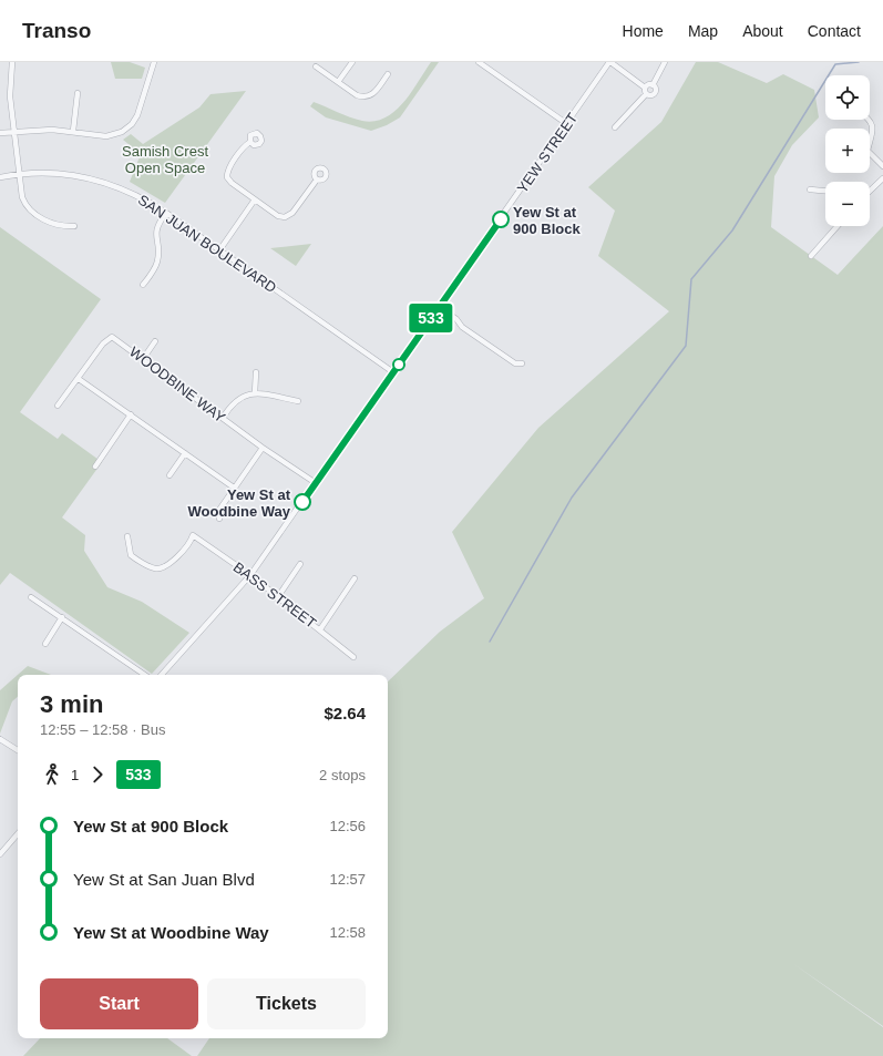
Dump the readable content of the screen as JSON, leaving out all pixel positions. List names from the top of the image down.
{
  "streets": {
    "street": [
      "YEW STREET",
      "SAN JUAN BOULEVARD",
      "WOODBINE WAY",
      "BASS STREET"
    ]
  },
  "crossings": [
    ["YEW STREET", "SAN JUAN BOULEVARD"],
    ["YEW STREET", "WOODBINE WAY"],
    ["YEW STREET", "BASS STREET"]
  ],
  "parks": ["Samish Crest Open Space"],
  "places": ["Yew St at 900 Block", "Yew St at Woodbine Way"],
  "lines": ["bus line 533"],
  "page": {
    "header": "Transo",
    "nav": [
      "Home",
      "Map",
      "About",
      "Contact"
    ],
    "on_map": "533",
    "map_buttons": ["+", "−"],
    "heading": ["3 min", "12:55 – 12:58 · Bus", "$2.64"],
    "legs": ["1", "533", "2 stops"],
    "list": [
      {
        "name": "Yew St at 900 Block",
        "value": "12:56"
      },
      {
        "name": "Yew St at San Juan Blvd",
        "value": "12:57"
      },
      {
        "name": "Yew St at Woodbine Way",
        "value": "12:58"
      }
    ],
    "buttons": ["Start", "Tickets"]
  }
}
